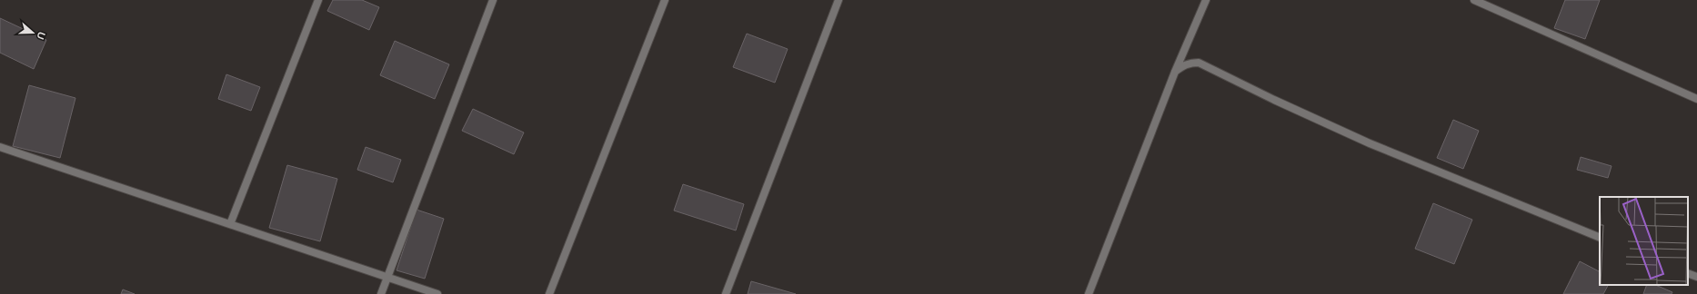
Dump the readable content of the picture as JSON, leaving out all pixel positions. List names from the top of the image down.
{
  "north": "right"
}
